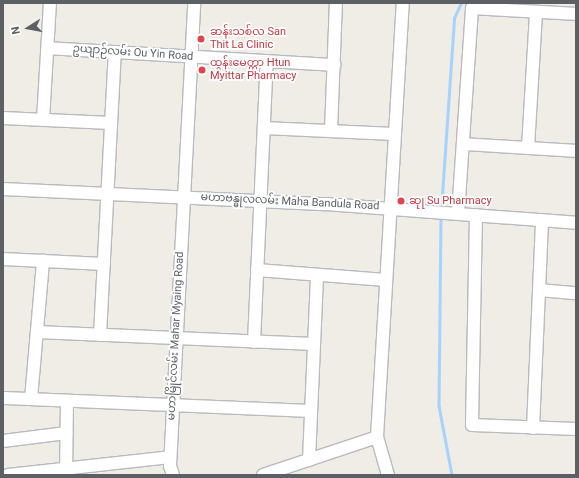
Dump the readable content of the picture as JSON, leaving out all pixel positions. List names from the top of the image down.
{
  "streets": {
    "street": ["ဥယျာဉ်လမ်း Ou Yin Road", "မဟာဗန္ဓုလလမ်း Maha Bandula Road", "မဟာမြိုင်လမ်း Mahar Myaing Road"]
  },
  "crossings": [
    ["ဥယျာဉ်လမ်း Ou Yin Road", "မဟာမြိုင်လမ်း Mahar Myaing Road"],
    ["မဟာဗန္ဓုလလမ်း Maha Bandula Road", "မဟာမြိုင်လမ်း Mahar Myaing Road"]
  ],
  "places": ["ဆန်းသစ်လ San Thit La Clinic", "ထွန်းမေတ္တာ Htun Myittar Pharmacy", "ဆုု Su Pharmacy"],
  "north": "left"
}
